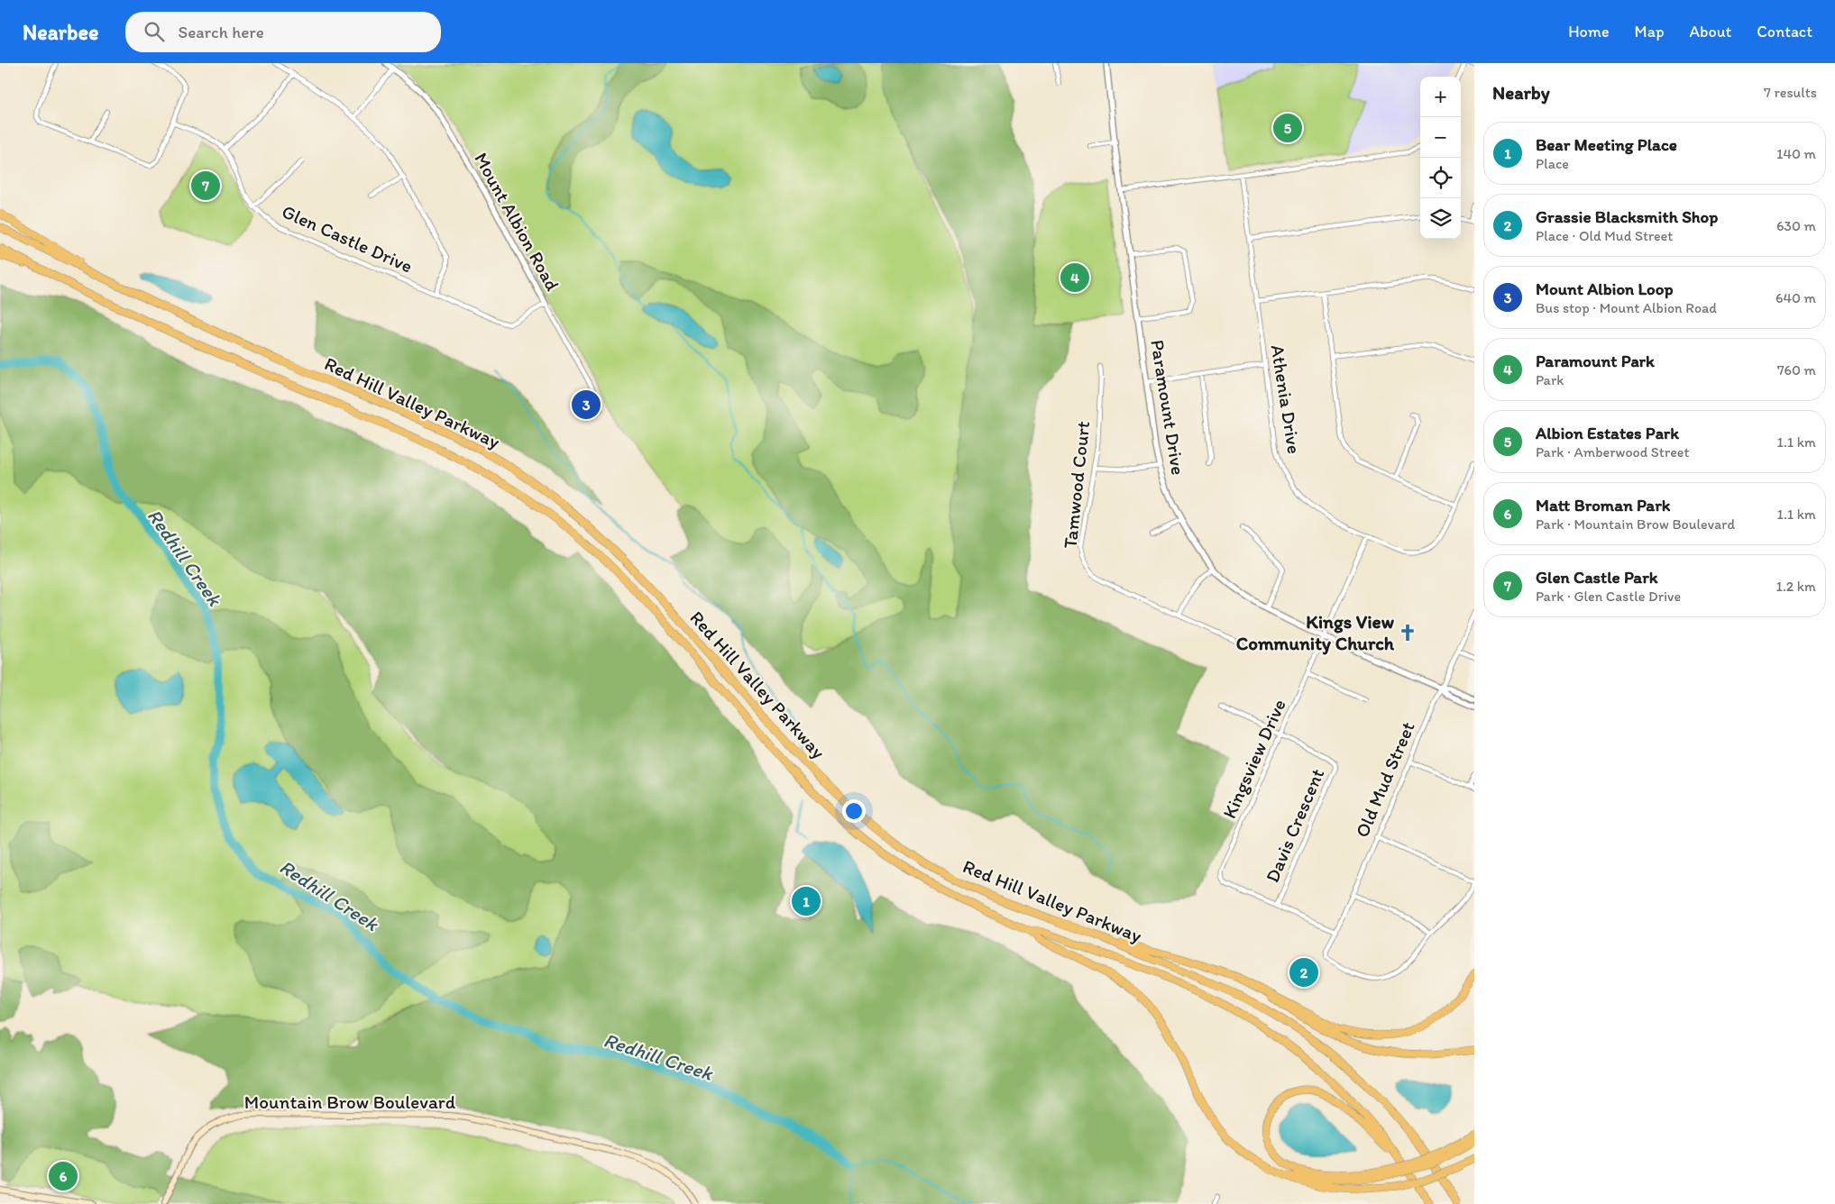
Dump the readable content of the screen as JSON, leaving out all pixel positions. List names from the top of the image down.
{
  "streets": {
    "highway": ["Red Hill Valley Parkway"],
    "main road": ["Mountain Brow Boulevard"],
    "street": [
      "Mount Albion Road",
      "Glen Castle Drive",
      "Athenia Drive",
      "Paramount Drive",
      "Tamwood Court",
      "Kingsview Drive",
      "Old Mud Street",
      "Davis Crescent"
    ]
  },
  "crossings": [
    ["Mount Albion Road", "Glen Castle Drive"],
    ["Athenia Drive", "Kingsview Drive"],
    ["Paramount Drive", "Kingsview Drive"],
    ["Paramount Drive", "Old Mud Street"],
    ["Kingsview Drive", "Old Mud Street"],
    ["Kingsview Drive", "Davis Crescent"]
  ],
  "water": ["Redhill Creek"],
  "places": {
    "church": ["Kings View Community Church"]
  },
  "page": {
    "header": "Nearbee",
    "search": "Search here",
    "nav": [
      "Home",
      "Map",
      "About",
      "Contact"
    ],
    "heading": ["Nearby", "7 results"],
    "map_buttons": ["+", "−"],
    "pins": [
      "5",
      "7",
      "4",
      "3",
      "1",
      "2",
      "6"
    ],
    "list": [
      {
        "mark": "1",
        "name": "Bear Meeting Place",
        "note": "Place",
        "value": "140 m"
      },
      {
        "mark": "2",
        "name": "Grassie Blacksmith Shop",
        "note": "Place · Old Mud Street",
        "value": "630 m"
      },
      {
        "mark": "3",
        "name": "Mount Albion Loop",
        "note": "Bus stop · Mount Albion Road",
        "value": "640 m"
      },
      {
        "mark": "4",
        "name": "Paramount Park",
        "note": "Park",
        "value": "760 m"
      },
      {
        "mark": "5",
        "name": "Albion Estates Park",
        "note": "Park · Amberwood Street",
        "value": "1.1 km"
      },
      {
        "mark": "6",
        "name": "Matt Broman Park",
        "note": "Park · Mountain Brow Boulevard",
        "value": "1.1 km"
      },
      {
        "mark": "7",
        "name": "Glen Castle Park",
        "note": "Park · Glen Castle Drive",
        "value": "1.2 km"
      }
    ]
  }
}
